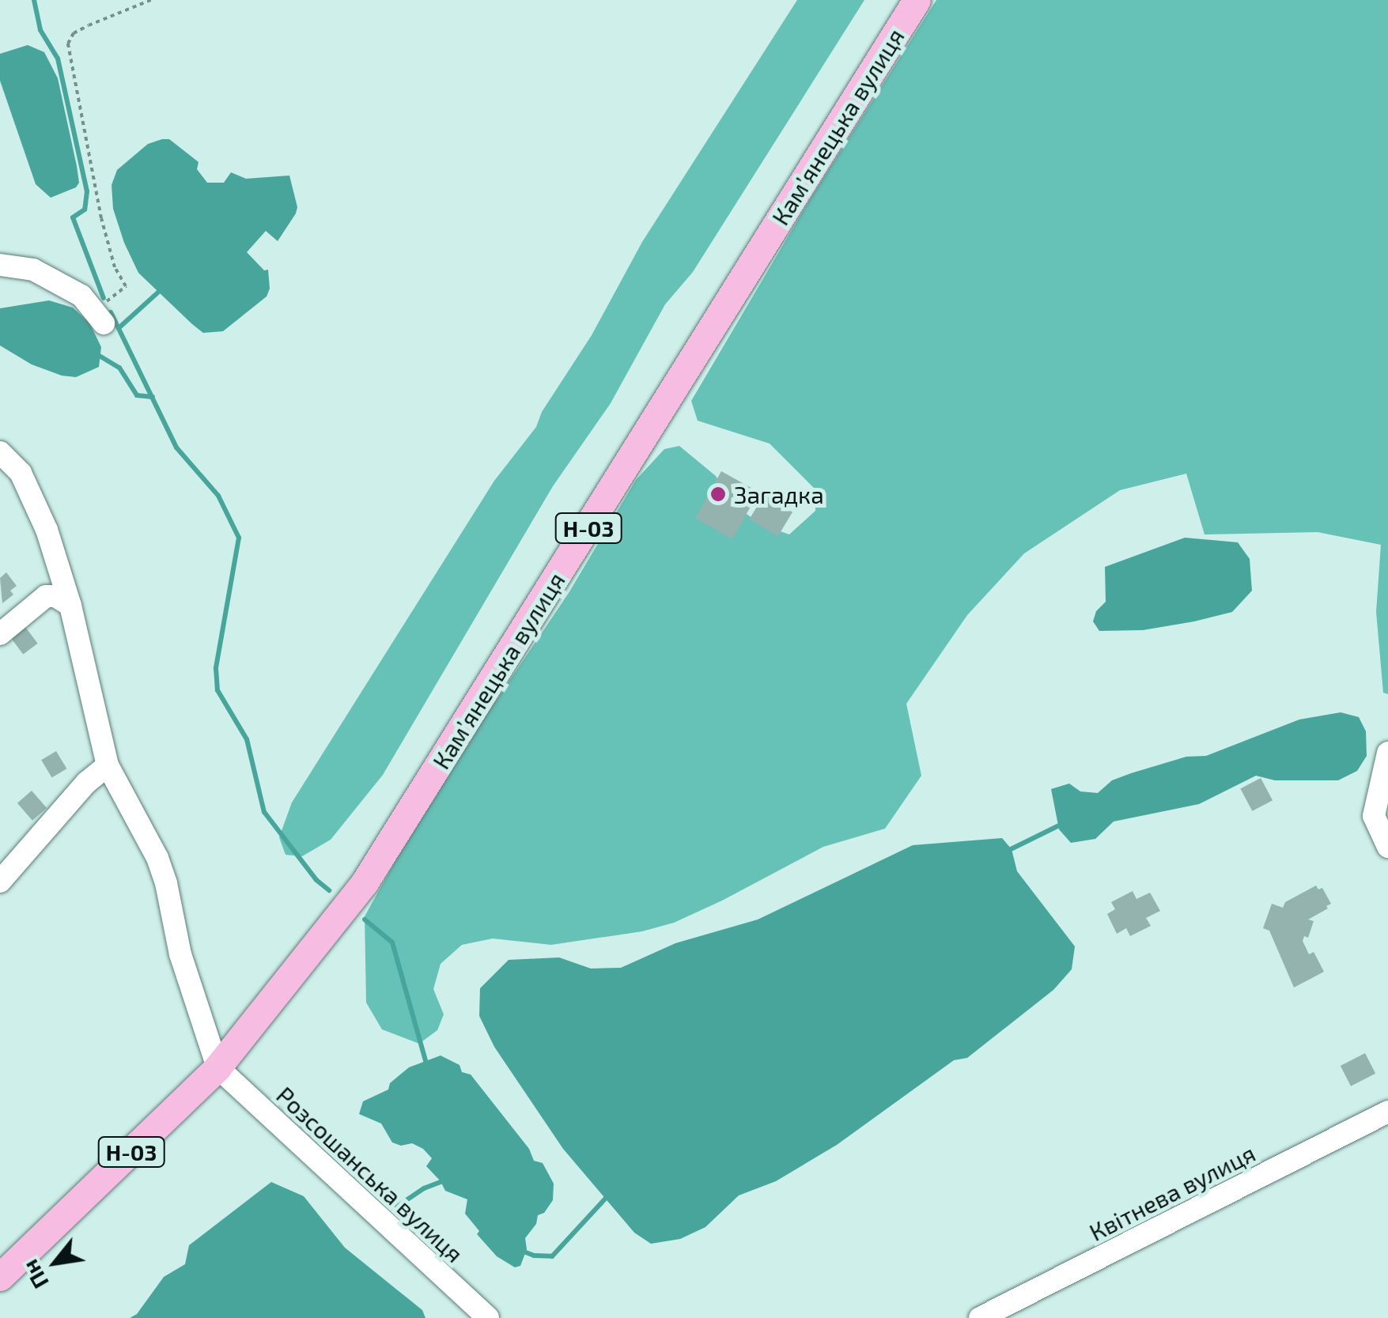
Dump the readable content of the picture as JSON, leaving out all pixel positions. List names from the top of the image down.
{
  "streets": {
    "main road": ["Камʼянецька вулиця", "Н-03"],
    "street": ["Розсошанська вулиця", "Квітнева вулиця"]
  },
  "crossings": [
    ["Камʼянецька вулиця", "Розсошанська вулиця"]
  ],
  "places": ["Загадка"],
  "north": "bottom left"
}
